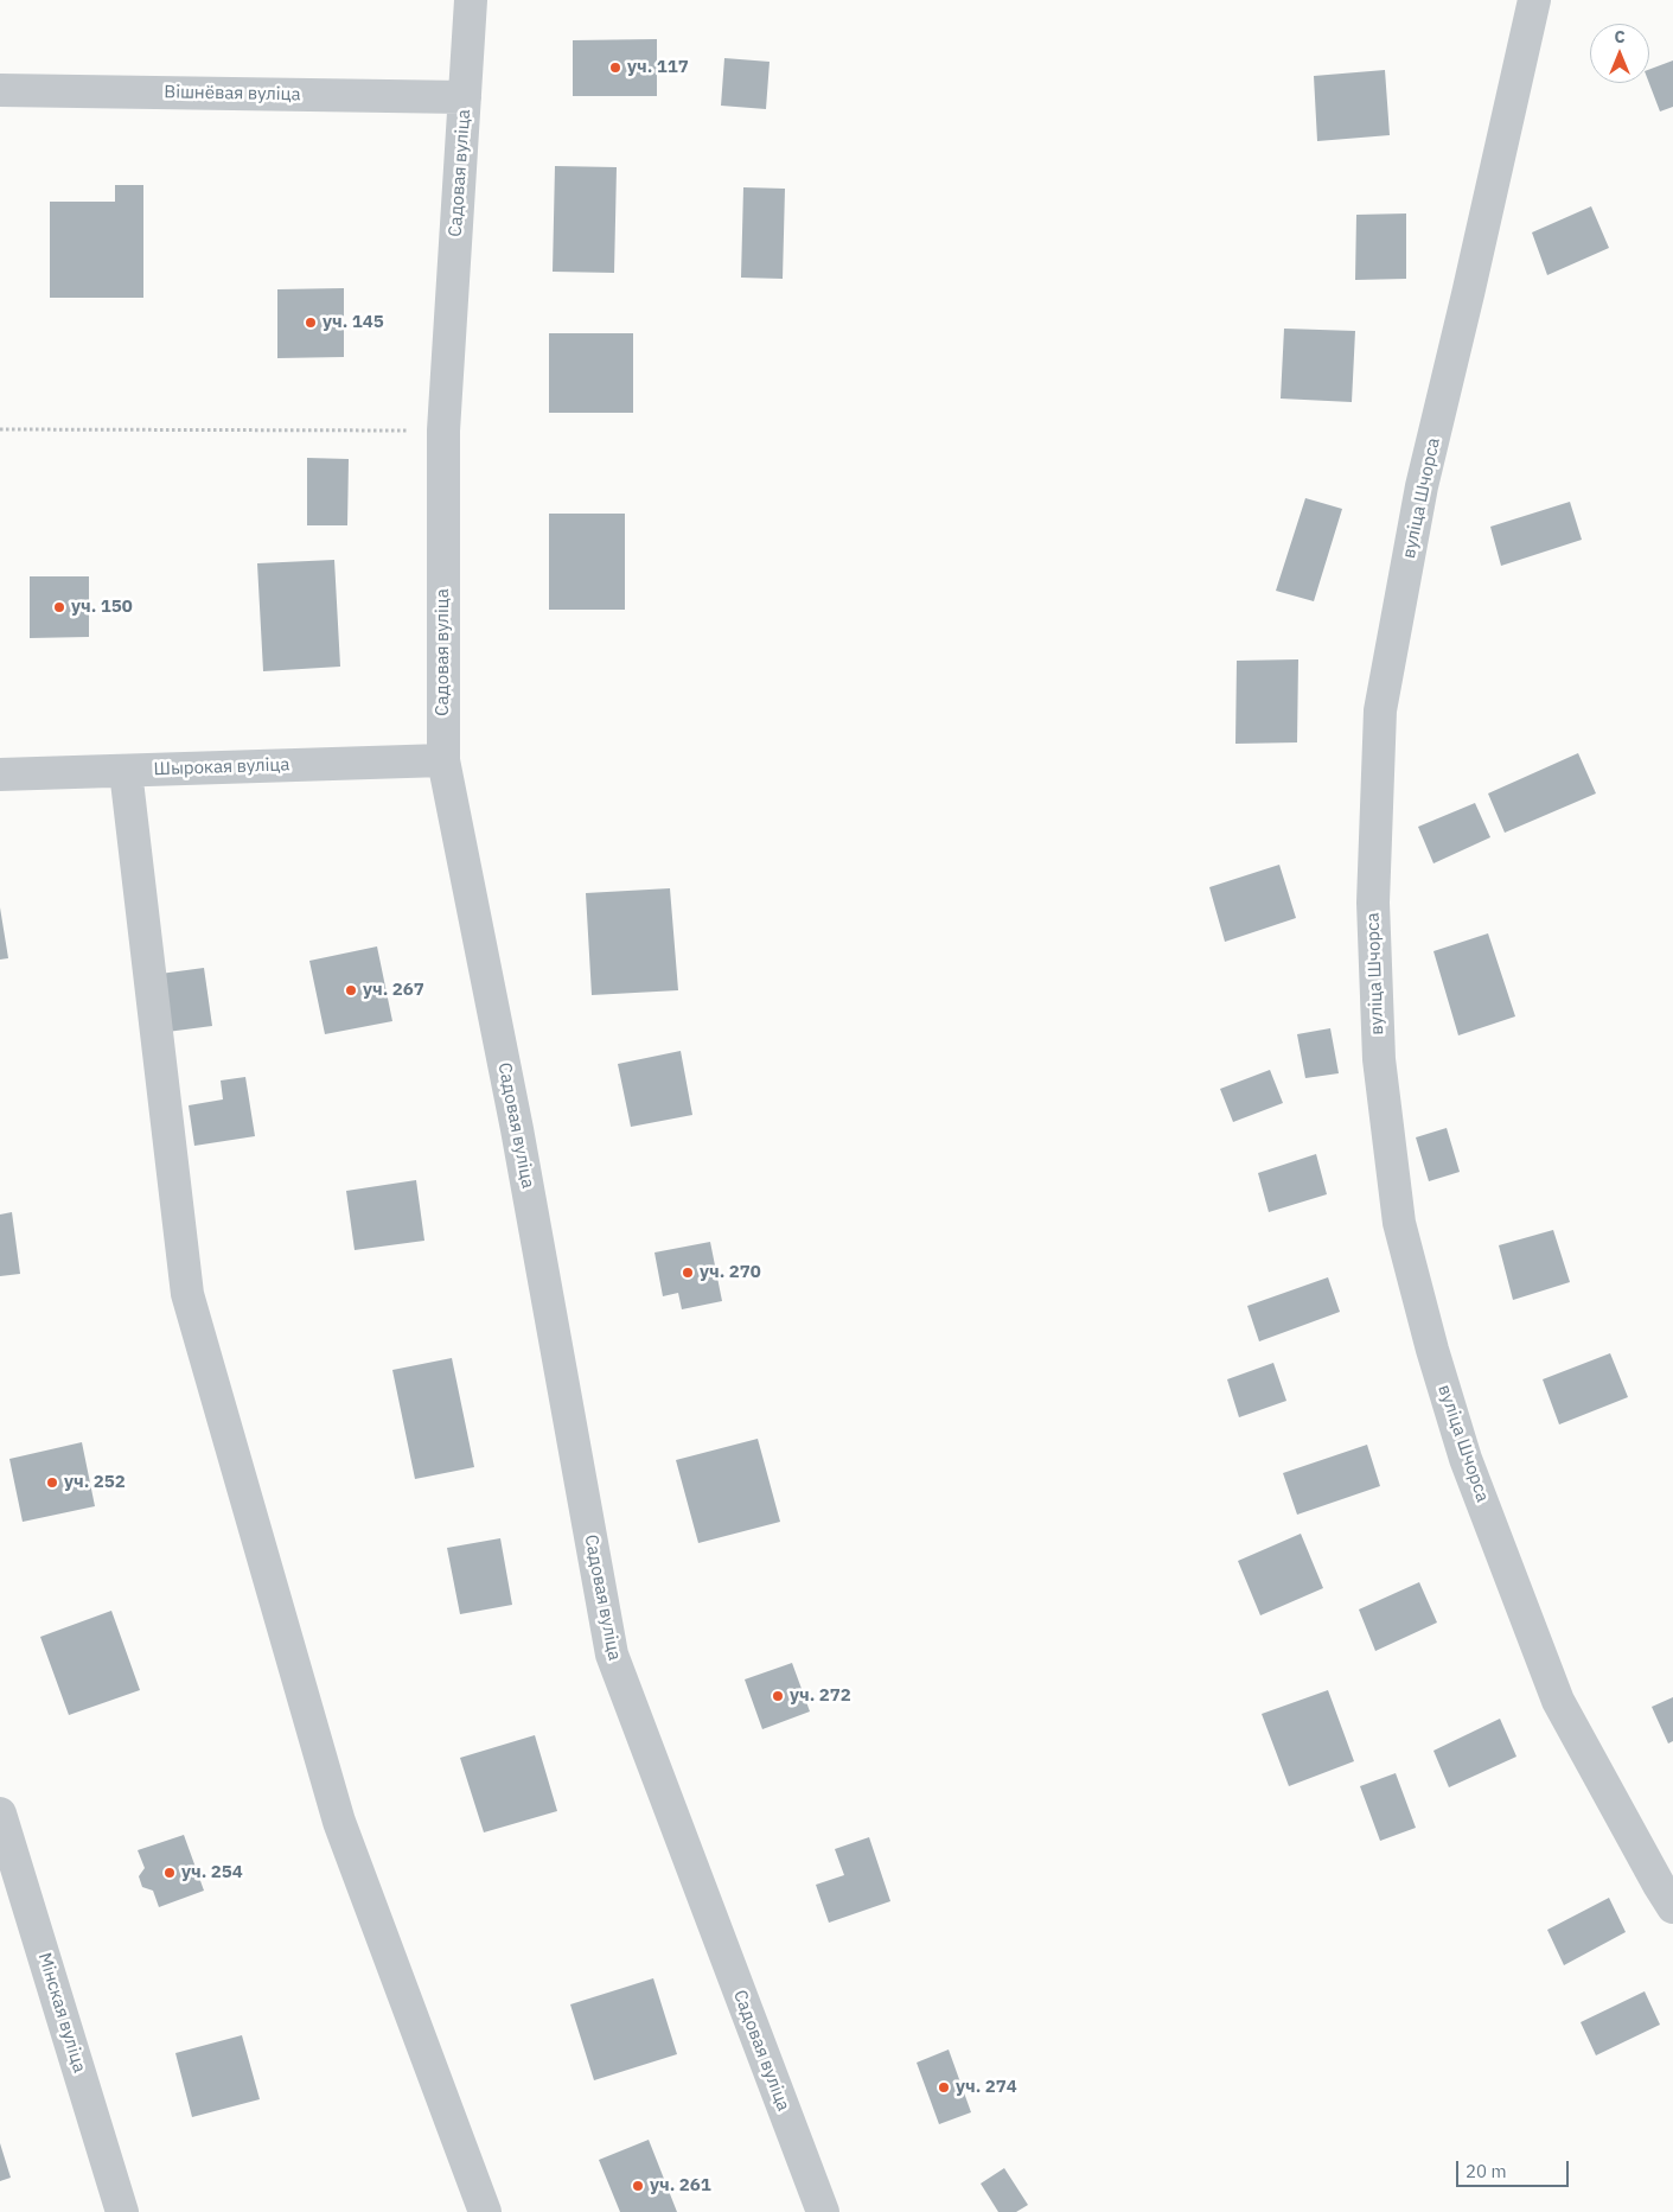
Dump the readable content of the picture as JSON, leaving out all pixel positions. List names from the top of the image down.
{
  "streets": {
    "street": [
      "Вішнёвая вуліца",
      "Садовая вуліца",
      "вуліца Шчорса",
      "Шырокая вуліца",
      "Мінская вуліца"
    ]
  },
  "crossings": [
    ["Вішнёвая вуліца", "Садовая вуліца"],
    ["Садовая вуліца", "Шырокая вуліца"]
  ],
  "places": [
    "уч. 117",
    "уч. 145",
    "уч. 150",
    "уч. 267",
    "уч. 270",
    "уч. 252",
    "уч. 272",
    "уч. 254",
    "уч. 274",
    "уч. 261"
  ],
  "scale_bar": "20 m",
  "north": "top"
}
